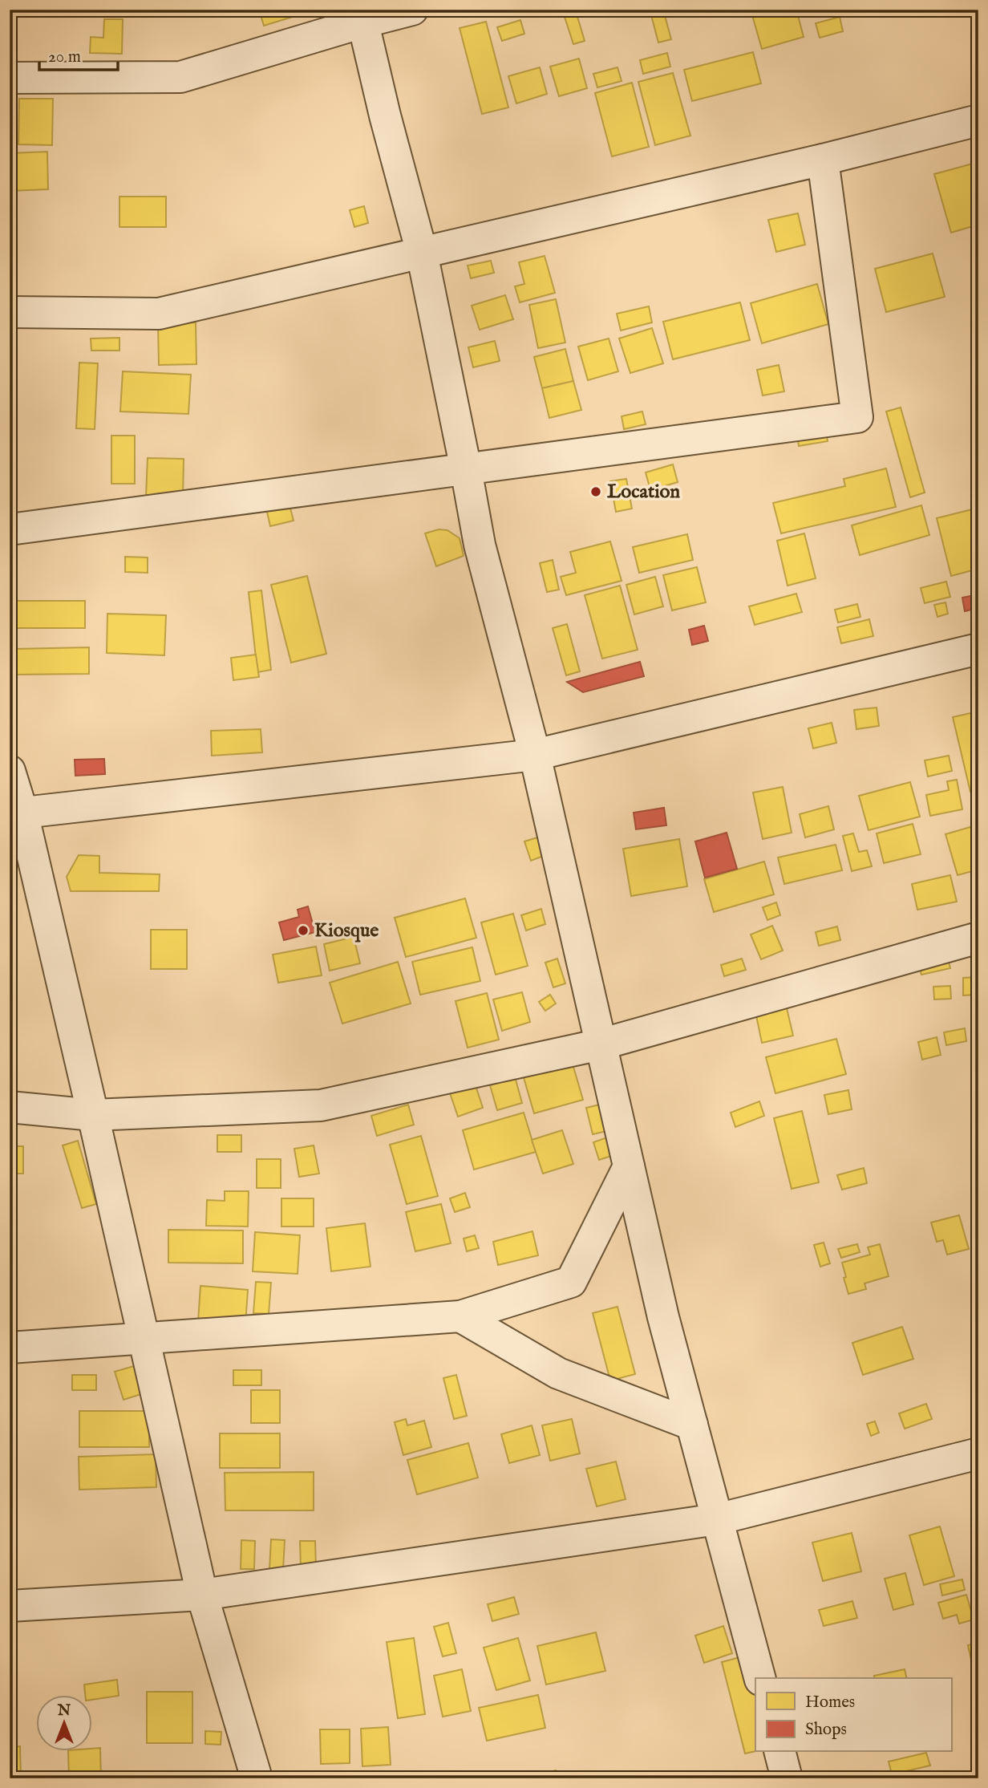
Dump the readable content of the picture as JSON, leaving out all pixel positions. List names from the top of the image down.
{
  "places": ["Location", "Kiosque"],
  "legend": ["Homes", "Shops"],
  "scale_bar": "20 m",
  "north": "top"
}
